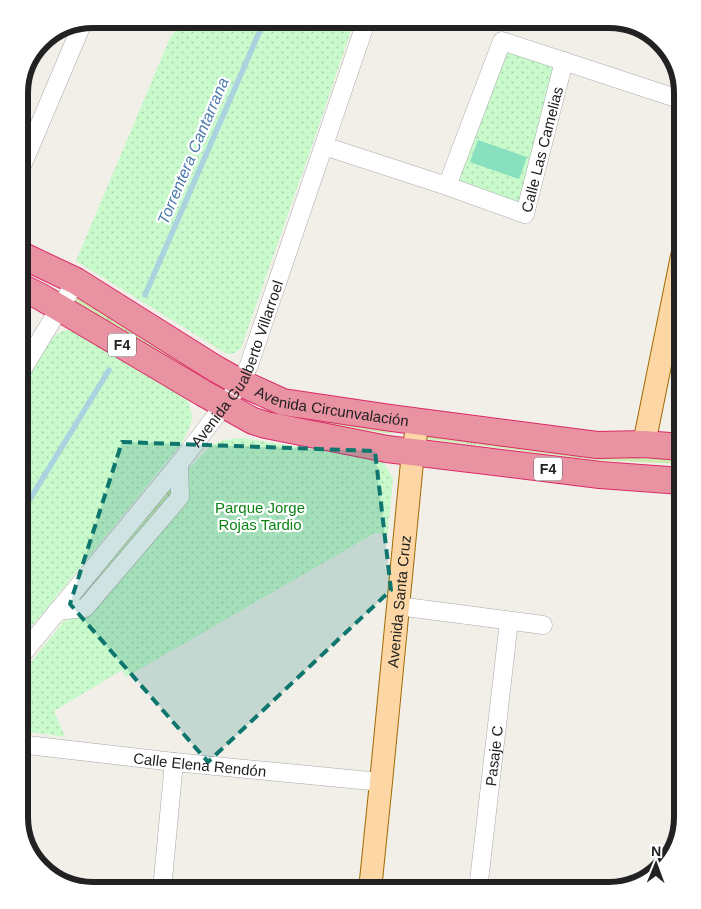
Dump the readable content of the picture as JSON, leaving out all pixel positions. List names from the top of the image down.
{
  "streets": {
    "highway": ["F4", "Avenida Circunvalación"],
    "main road": ["Avenida Santa Cruz"],
    "street": [
      "Calle Las Camelias",
      "Avenida Gualberto Villarroel",
      "Pasaje C",
      "Calle Elena Rendón"
    ]
  },
  "crossings": [
    ["Calle Las Camelias", "Avenida Gualberto Villarroel"],
    ["Avenida Gualberto Villarroel", "Avenida Circunvalación"],
    ["Avenida Circunvalación", "Avenida Santa Cruz"],
    ["Avenida Santa Cruz", "Calle Elena Rendón"]
  ],
  "water": ["Torrentera Cantarrana"],
  "parks": ["Parque Jorge Rojas Tardio"],
  "north": "top"
}
